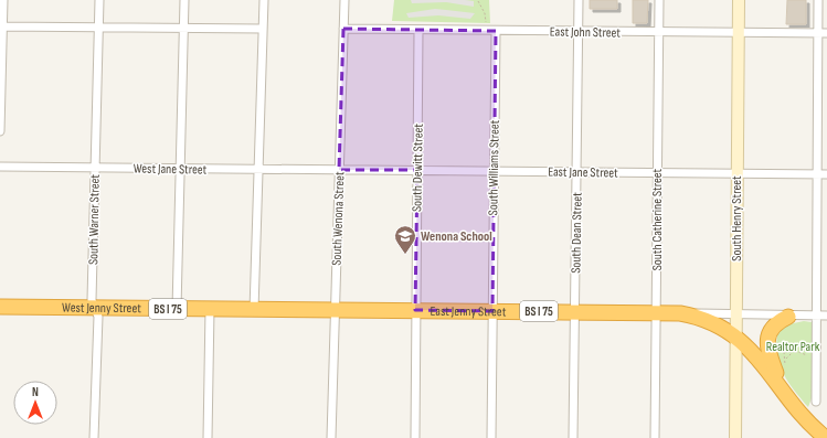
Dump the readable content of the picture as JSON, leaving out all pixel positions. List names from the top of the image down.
{
  "streets": {
    "highway": ["West Jenny Street", "BS I 75", "East Jenny Street"],
    "street": [
      "East John Street",
      "South Dewitt Street",
      "South Williams Street",
      "West Jane Street",
      "East Jane Street",
      "South Wenona Street",
      "South Henry Street",
      "South Warner Street",
      "South Catherine Street",
      "South Dean Street"
    ]
  },
  "crossings": [
    ["East John Street", "South Dewitt Street"],
    ["East John Street", "South Williams Street"],
    ["East John Street", "South Wenona Street"],
    ["East John Street", "South Henry Street"],
    ["East John Street", "South Catherine Street"],
    ["East John Street", "South Dean Street"],
    ["South Dewitt Street", "East Jane Street"],
    ["South Dewitt Street", "East Jenny Street"],
    ["South Williams Street", "East Jane Street"],
    ["South Williams Street", "East Jenny Street"],
    ["West Jane Street", "East Jane Street"],
    ["West Jane Street", "South Wenona Street"],
    ["West Jane Street", "South Warner Street"],
    ["East Jane Street", "South Wenona Street"],
    ["East Jane Street", "South Henry Street"],
    ["East Jane Street", "South Catherine Street"],
    ["East Jane Street", "South Dean Street"],
    ["South Wenona Street", "West Jenny Street"],
    ["South Wenona Street", "East Jenny Street"],
    ["South Henry Street", "BS I 75"],
    ["South Henry Street", "East Jenny Street"],
    ["South Warner Street", "West Jenny Street"],
    ["South Catherine Street", "East Jenny Street"],
    ["South Dean Street", "East Jenny Street"],
    ["West Jenny Street", "East Jenny Street"],
    ["BS I 75", "East Jenny Street"]
  ],
  "parks": ["Realtor Park"],
  "places": {
    "school or university": ["Wenona School"]
  },
  "north": "top"
}
